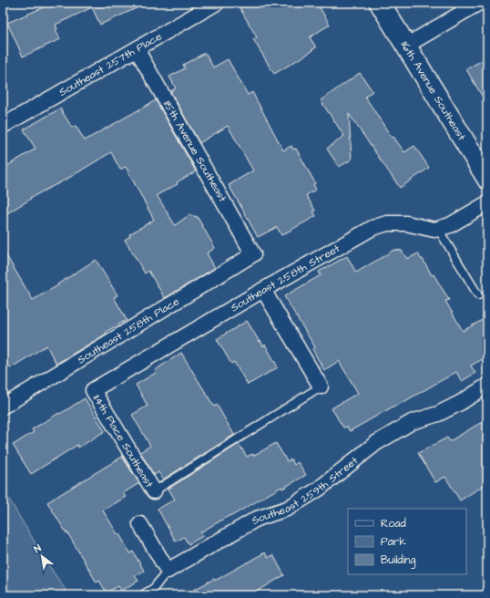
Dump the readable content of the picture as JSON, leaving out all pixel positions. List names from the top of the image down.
{
  "streets": {
    "main road": ["116th Avenue Southeast"],
    "street": [
      "Southeast 257th Place",
      "115th Avenue Southeast",
      "Southeast 258th Street",
      "Southeast 258th Place",
      "114th Place Southeast",
      "Southeast 259th Street"
    ]
  },
  "crossings": [
    ["Southeast 257th Place", "115th Avenue Southeast"],
    ["115th Avenue Southeast", "Southeast 258th Place"],
    ["Southeast 258th Street", "114th Place Southeast"]
  ],
  "legend": ["Road", "Park", "Building"],
  "north": "top left"
}
